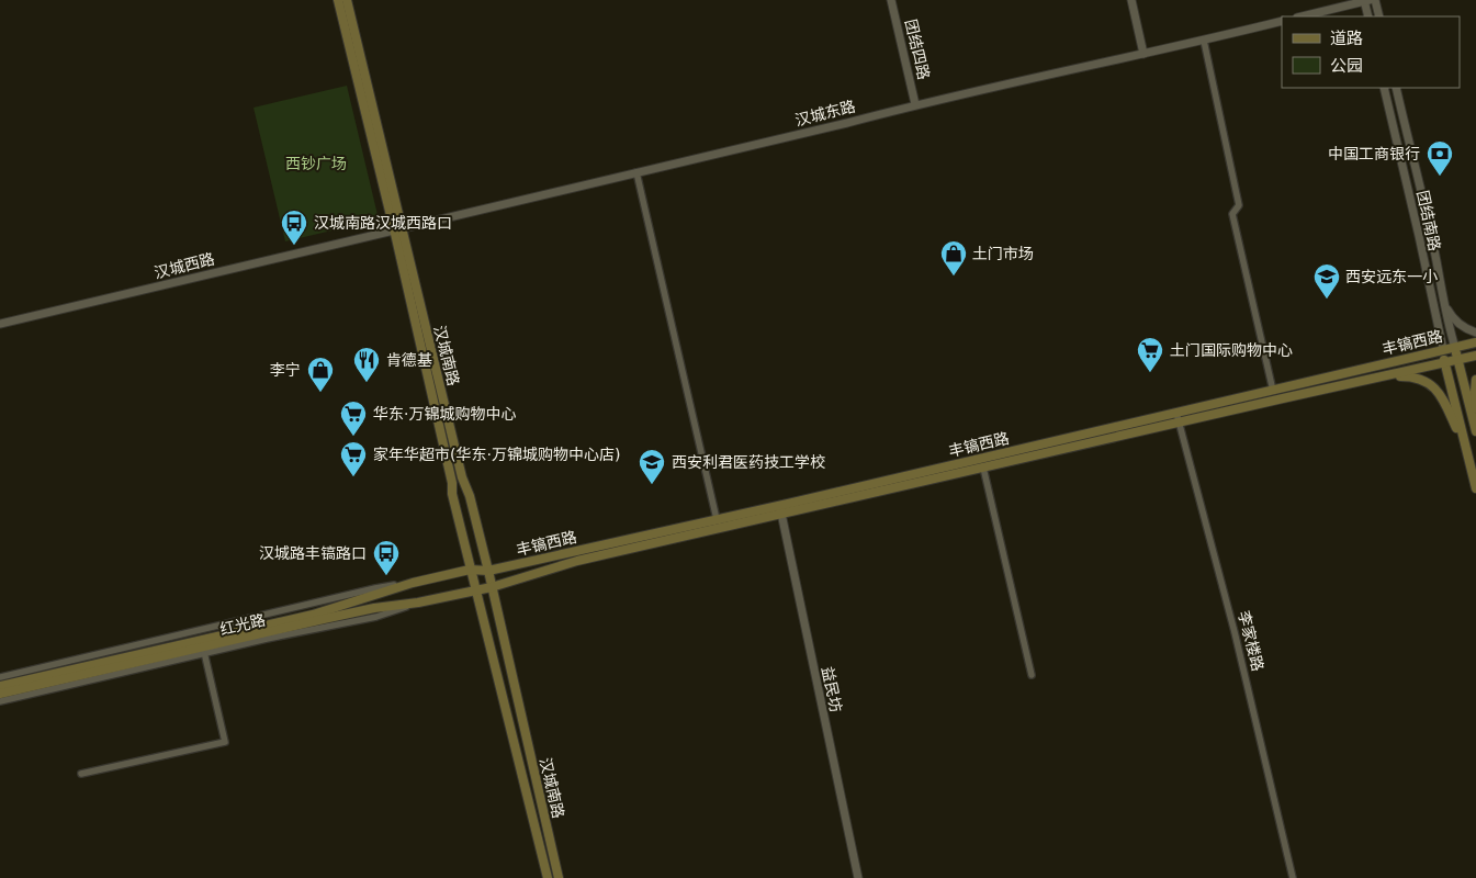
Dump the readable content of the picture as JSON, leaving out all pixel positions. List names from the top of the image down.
{
  "streets": {
    "main road": [
      "团结南路",
      "丰镐西路",
      "汉城南路",
      "红光路"
    ],
    "street": [
      "团结四路",
      "汉城东路",
      "汉城西路",
      "李家楼路",
      "益民坊"
    ]
  },
  "crossings": [
    ["团结四路", "汉城东路"],
    ["汉城东路", "汉城西路"],
    ["汉城东路", "汉城南路"],
    ["团结南路", "丰镐西路"],
    ["丰镐西路", "汉城南路"],
    ["丰镐西路", "红光路"],
    ["丰镐西路", "李家楼路"],
    ["丰镐西路", "益民坊"],
    ["汉城南路", "红光路"]
  ],
  "parks": ["西钞广场"],
  "places": {
    "bank": ["中国工商银行"],
    "bus stop": ["汉城南路汉城西路口", "汉城路丰镐路口"],
    "shop": ["土门市场", "李宁"],
    "school or university": ["西安远东一小", "西安利君医药技工学校"],
    "supermarket": ["土门国际购物中心", "华东·万锦城购物中心", "家年华超市(华东·万锦城购物中心店)"],
    "restaurant": ["肯德基"]
  },
  "legend": ["道路", "公园"]
}
